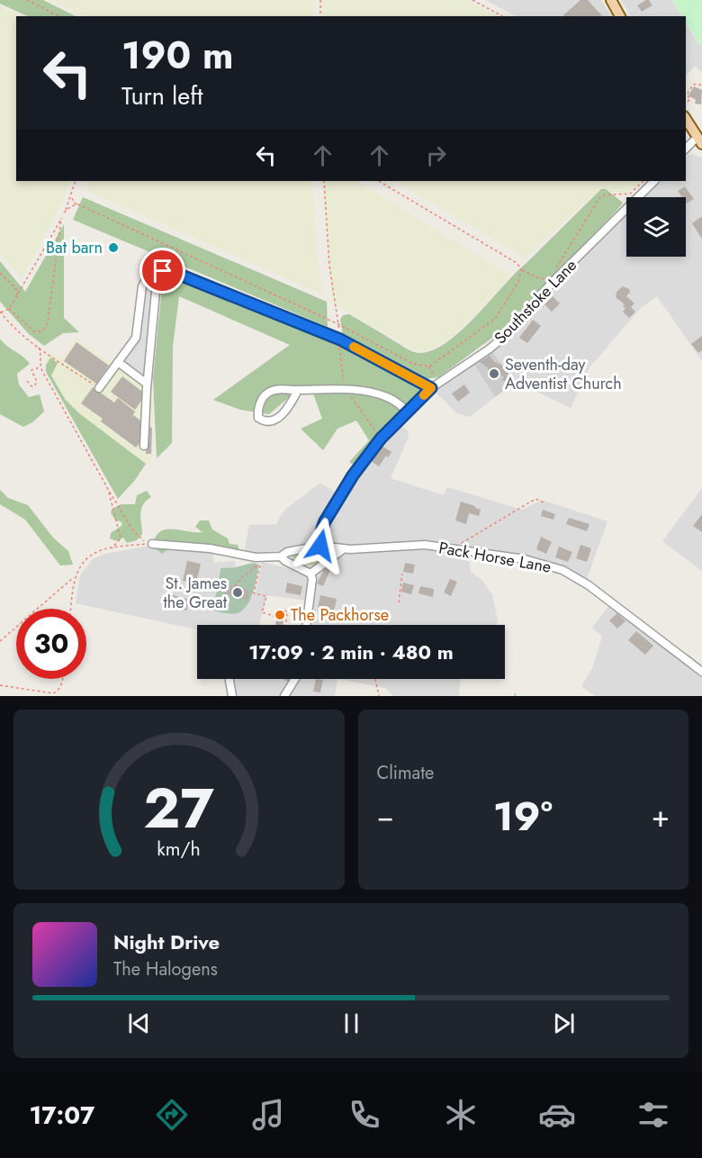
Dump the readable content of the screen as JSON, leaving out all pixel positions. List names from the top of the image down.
{
  "streets": {
    "street": ["Southstoke Lane", "Pack Horse Lane"]
  },
  "crossings": [
    ["Southstoke Lane", "Pack Horse Lane"]
  ],
  "places": [
    "Bat barn",
    "Seventh-day Adventist Church",
    "St. James the Great",
    "The Packhorse"
  ],
  "page": {
    "turn": ["190 m", "Turn left"],
    "limit": "30",
    "trip": "17:09 · 2 min · 480 m",
    "tile": "Climate",
    "heat": ["−", "19°", "+"],
    "song": ["Night Drive", "The Halogens"],
    "tabs": "17:07",
    "gauge": ["27", "km/h"]
  }
}
